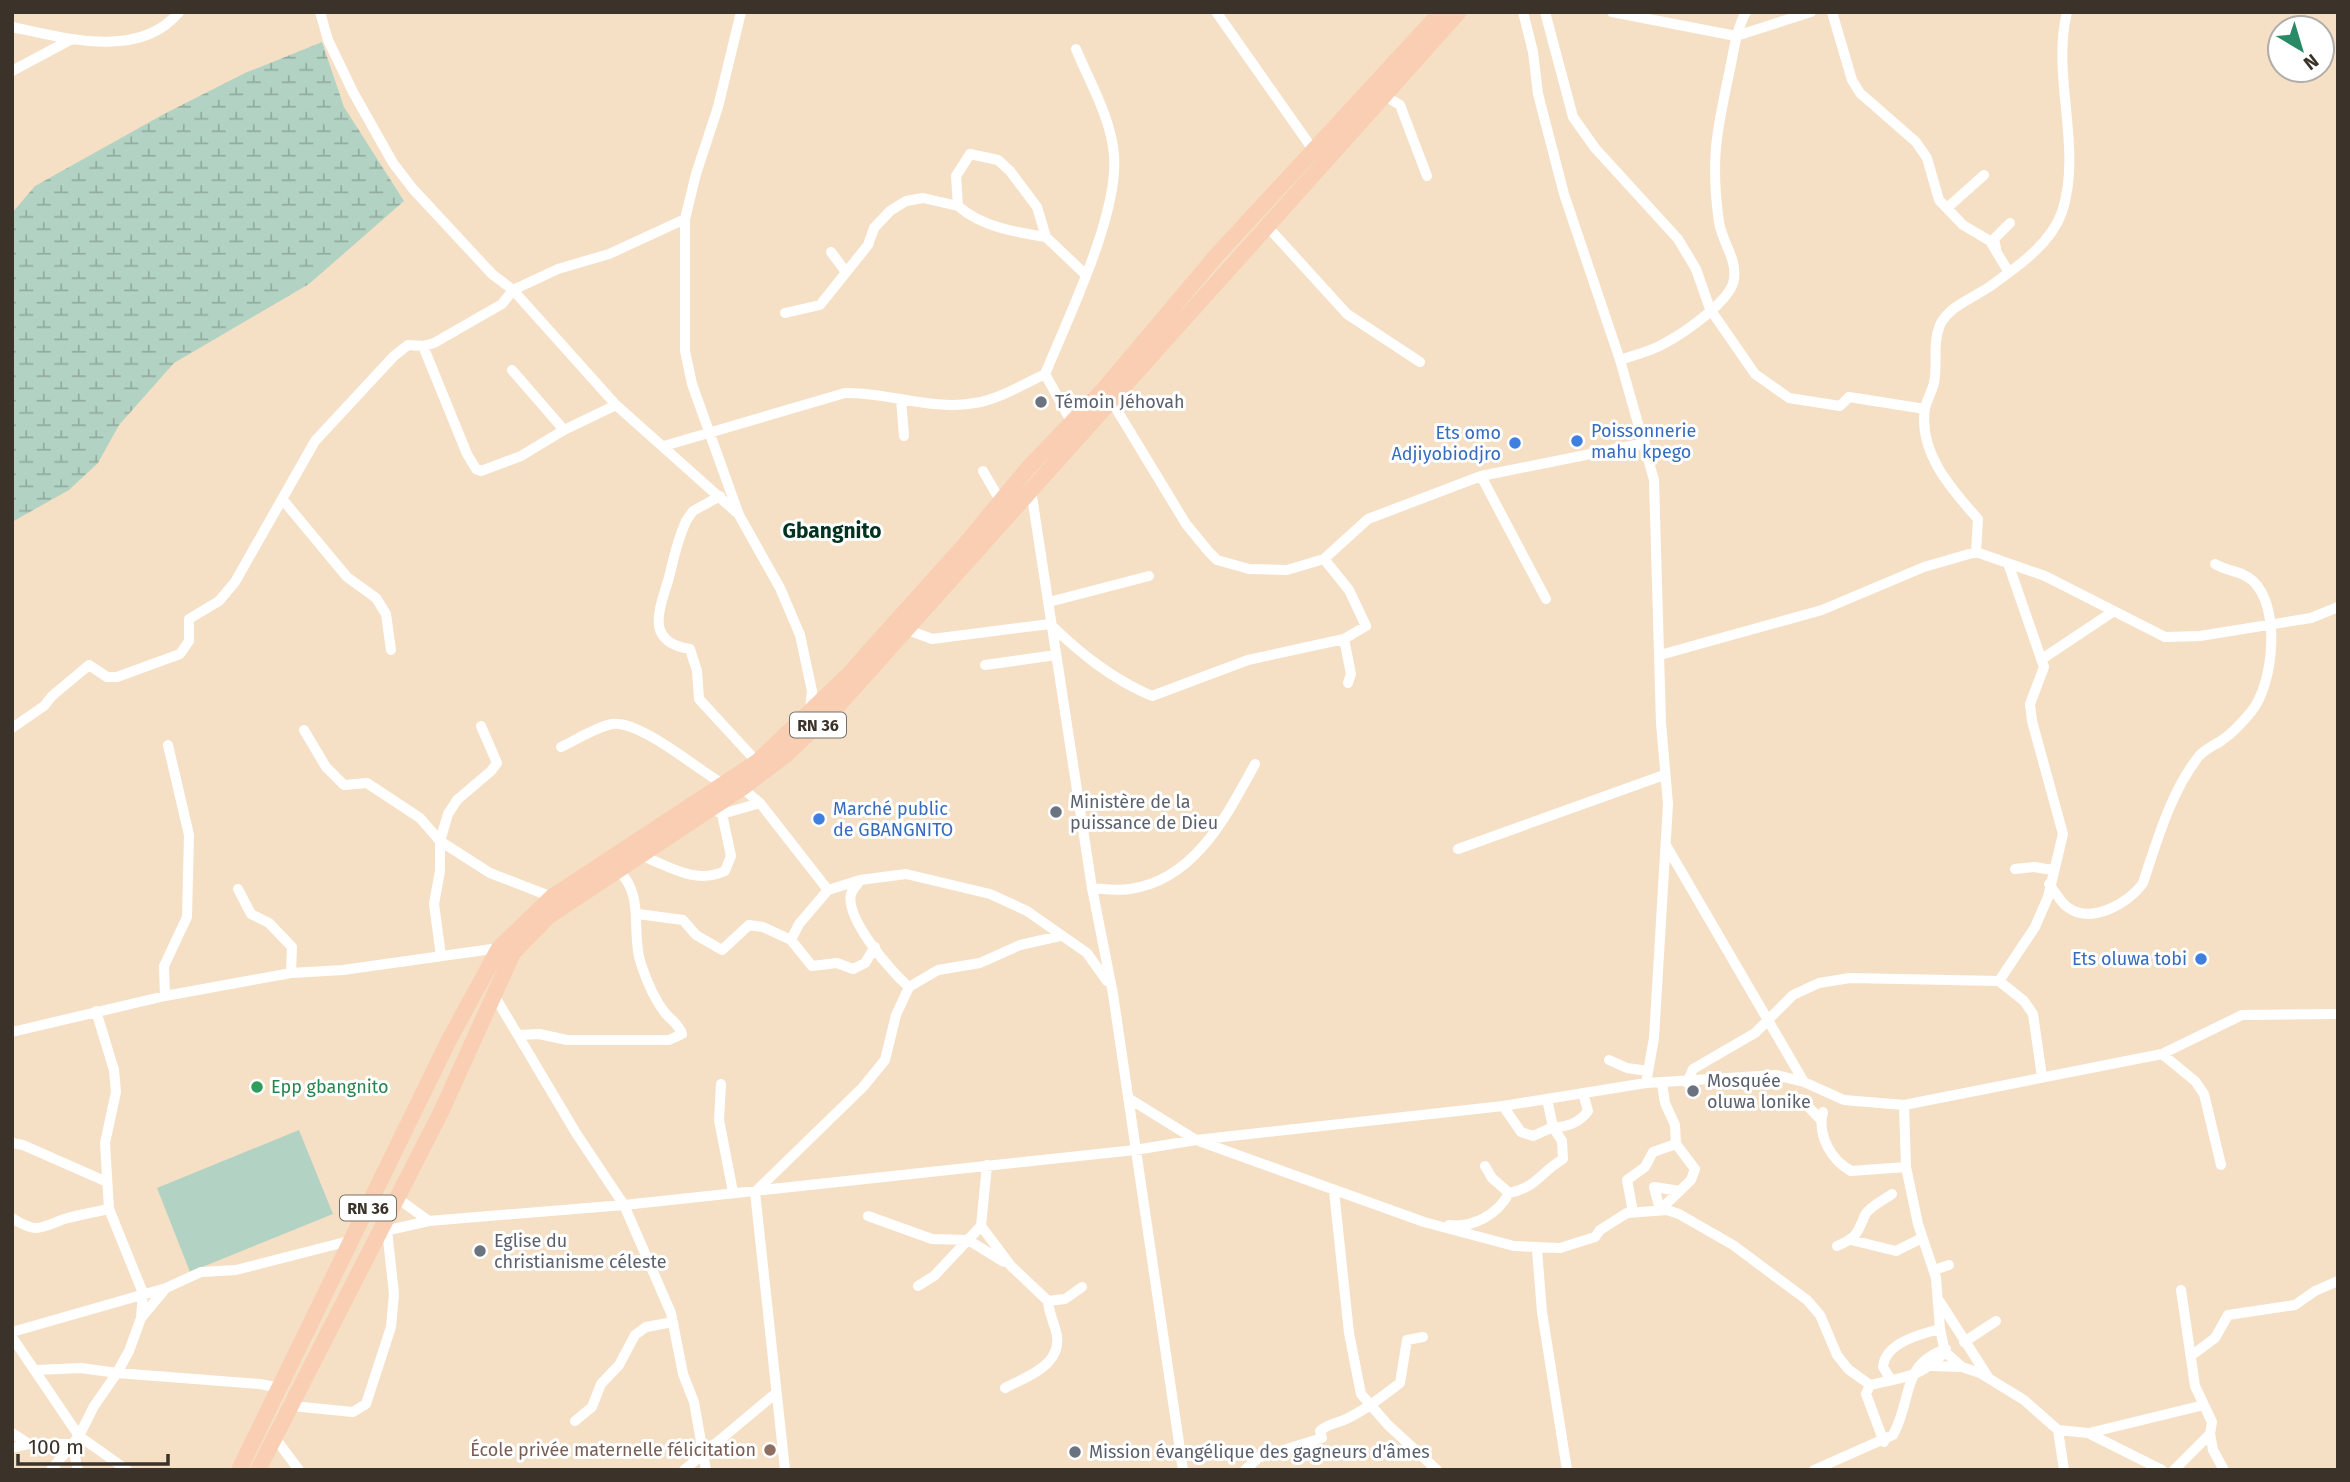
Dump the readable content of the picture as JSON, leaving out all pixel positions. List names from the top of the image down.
{
  "streets": {
    "main road": ["RN 36"]
  },
  "districts": ["Gbangnito"],
  "places": [
    "Témoin Jéhovah",
    "Poissonnerie mahu kpego",
    "Ets omo Adjiyobiodjro",
    "Ministère de la puissance de Dieu",
    "Marché public de GBANGNITO",
    "Ets oluwa tobi",
    "Epp gbangnito",
    "Mosquée oluwa lonike",
    "Eglise du christianisme céleste",
    "École privée maternelle félicitation",
    "Mission évangélique des gagneurs d'âmes"
  ],
  "scale_bar": "100 m",
  "north": "bottom right"
}
